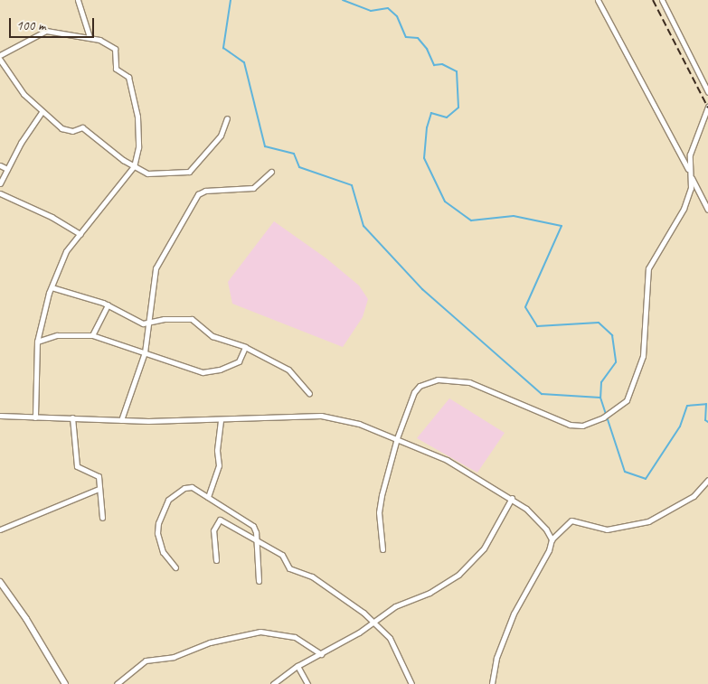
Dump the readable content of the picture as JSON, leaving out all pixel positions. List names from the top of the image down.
{
  "scale_bar": "100 m"
}
